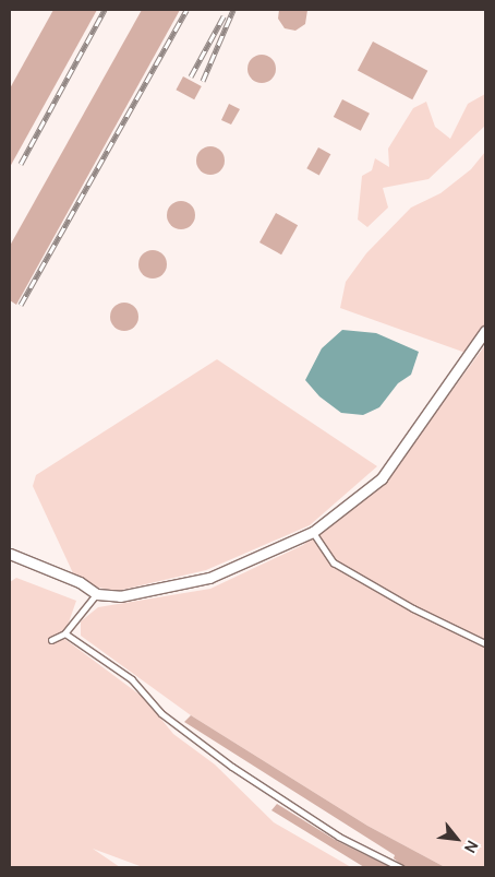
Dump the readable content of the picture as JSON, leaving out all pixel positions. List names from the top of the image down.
{
  "north": "bottom right"
}
